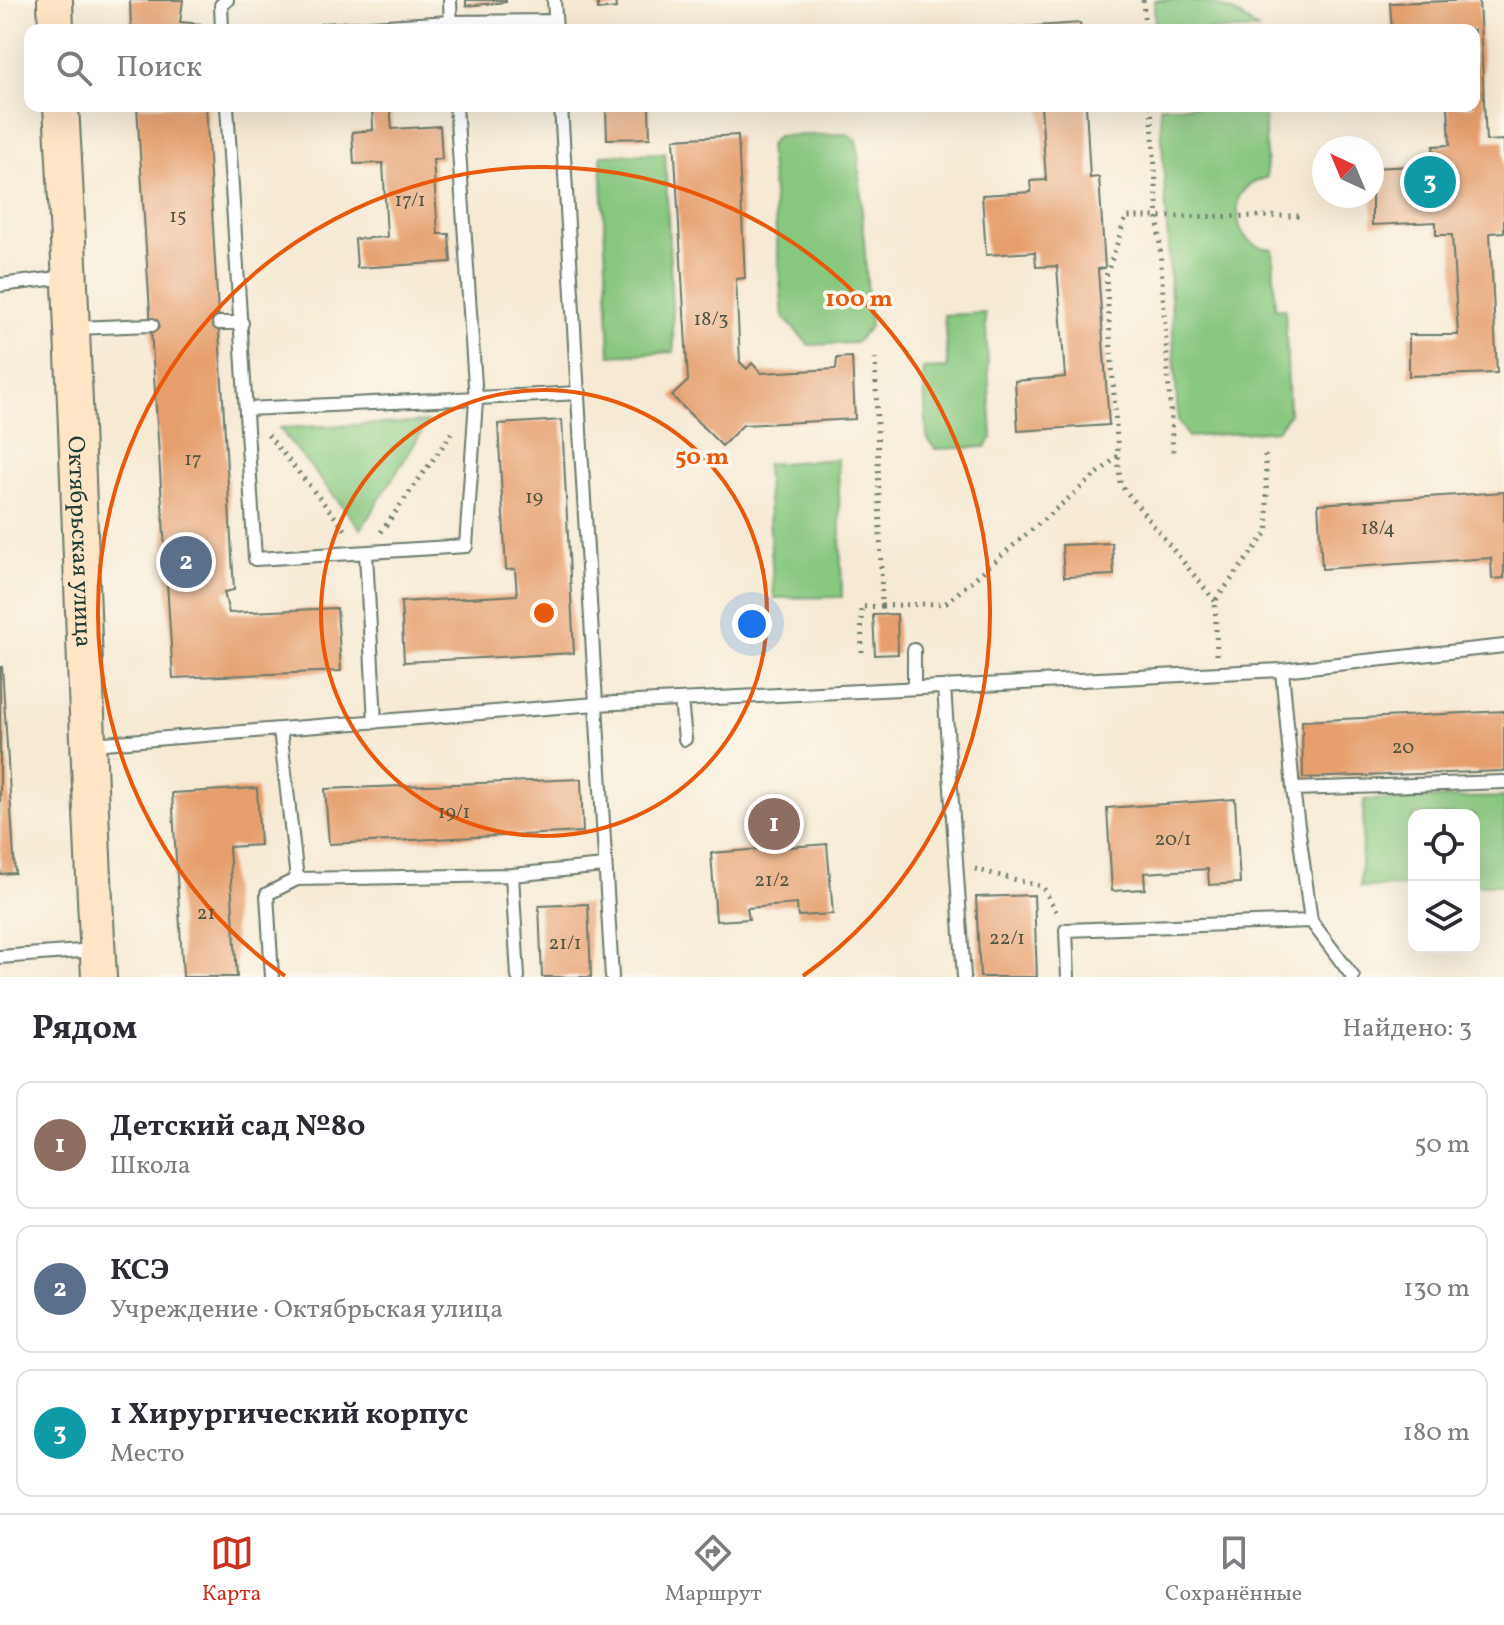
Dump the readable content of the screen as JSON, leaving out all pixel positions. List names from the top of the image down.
{
  "streets": {
    "main road": ["Октябрьская улица"]
  },
  "house_numbers": [
    "17/1",
    "15",
    "18/3",
    "17",
    "19",
    "18/4",
    "20",
    "19/1",
    "20/1",
    "21/2",
    "21",
    "22/1",
    "21/1"
  ],
  "north": "top left",
  "page": {
    "search": "Поиск",
    "pins": ["3", "2", "1"],
    "heading": ["Рядом", "Найдено: 3"],
    "list": [
      {
        "mark": "1",
        "name": "Детский сад №80",
        "note": "Школа",
        "value": "50 m"
      },
      {
        "mark": "2",
        "name": "КСЭ",
        "note": "Учреждение · Октябрьская улица",
        "value": "130 m"
      },
      {
        "mark": "3",
        "name": "1 Хирургический корпус",
        "note": "Место",
        "value": "180 m"
      }
    ],
    "nav": ["Карта", "Маршрут", "Сохранённые"]
  },
  "rings": ["100 m", "50 m"]
}
